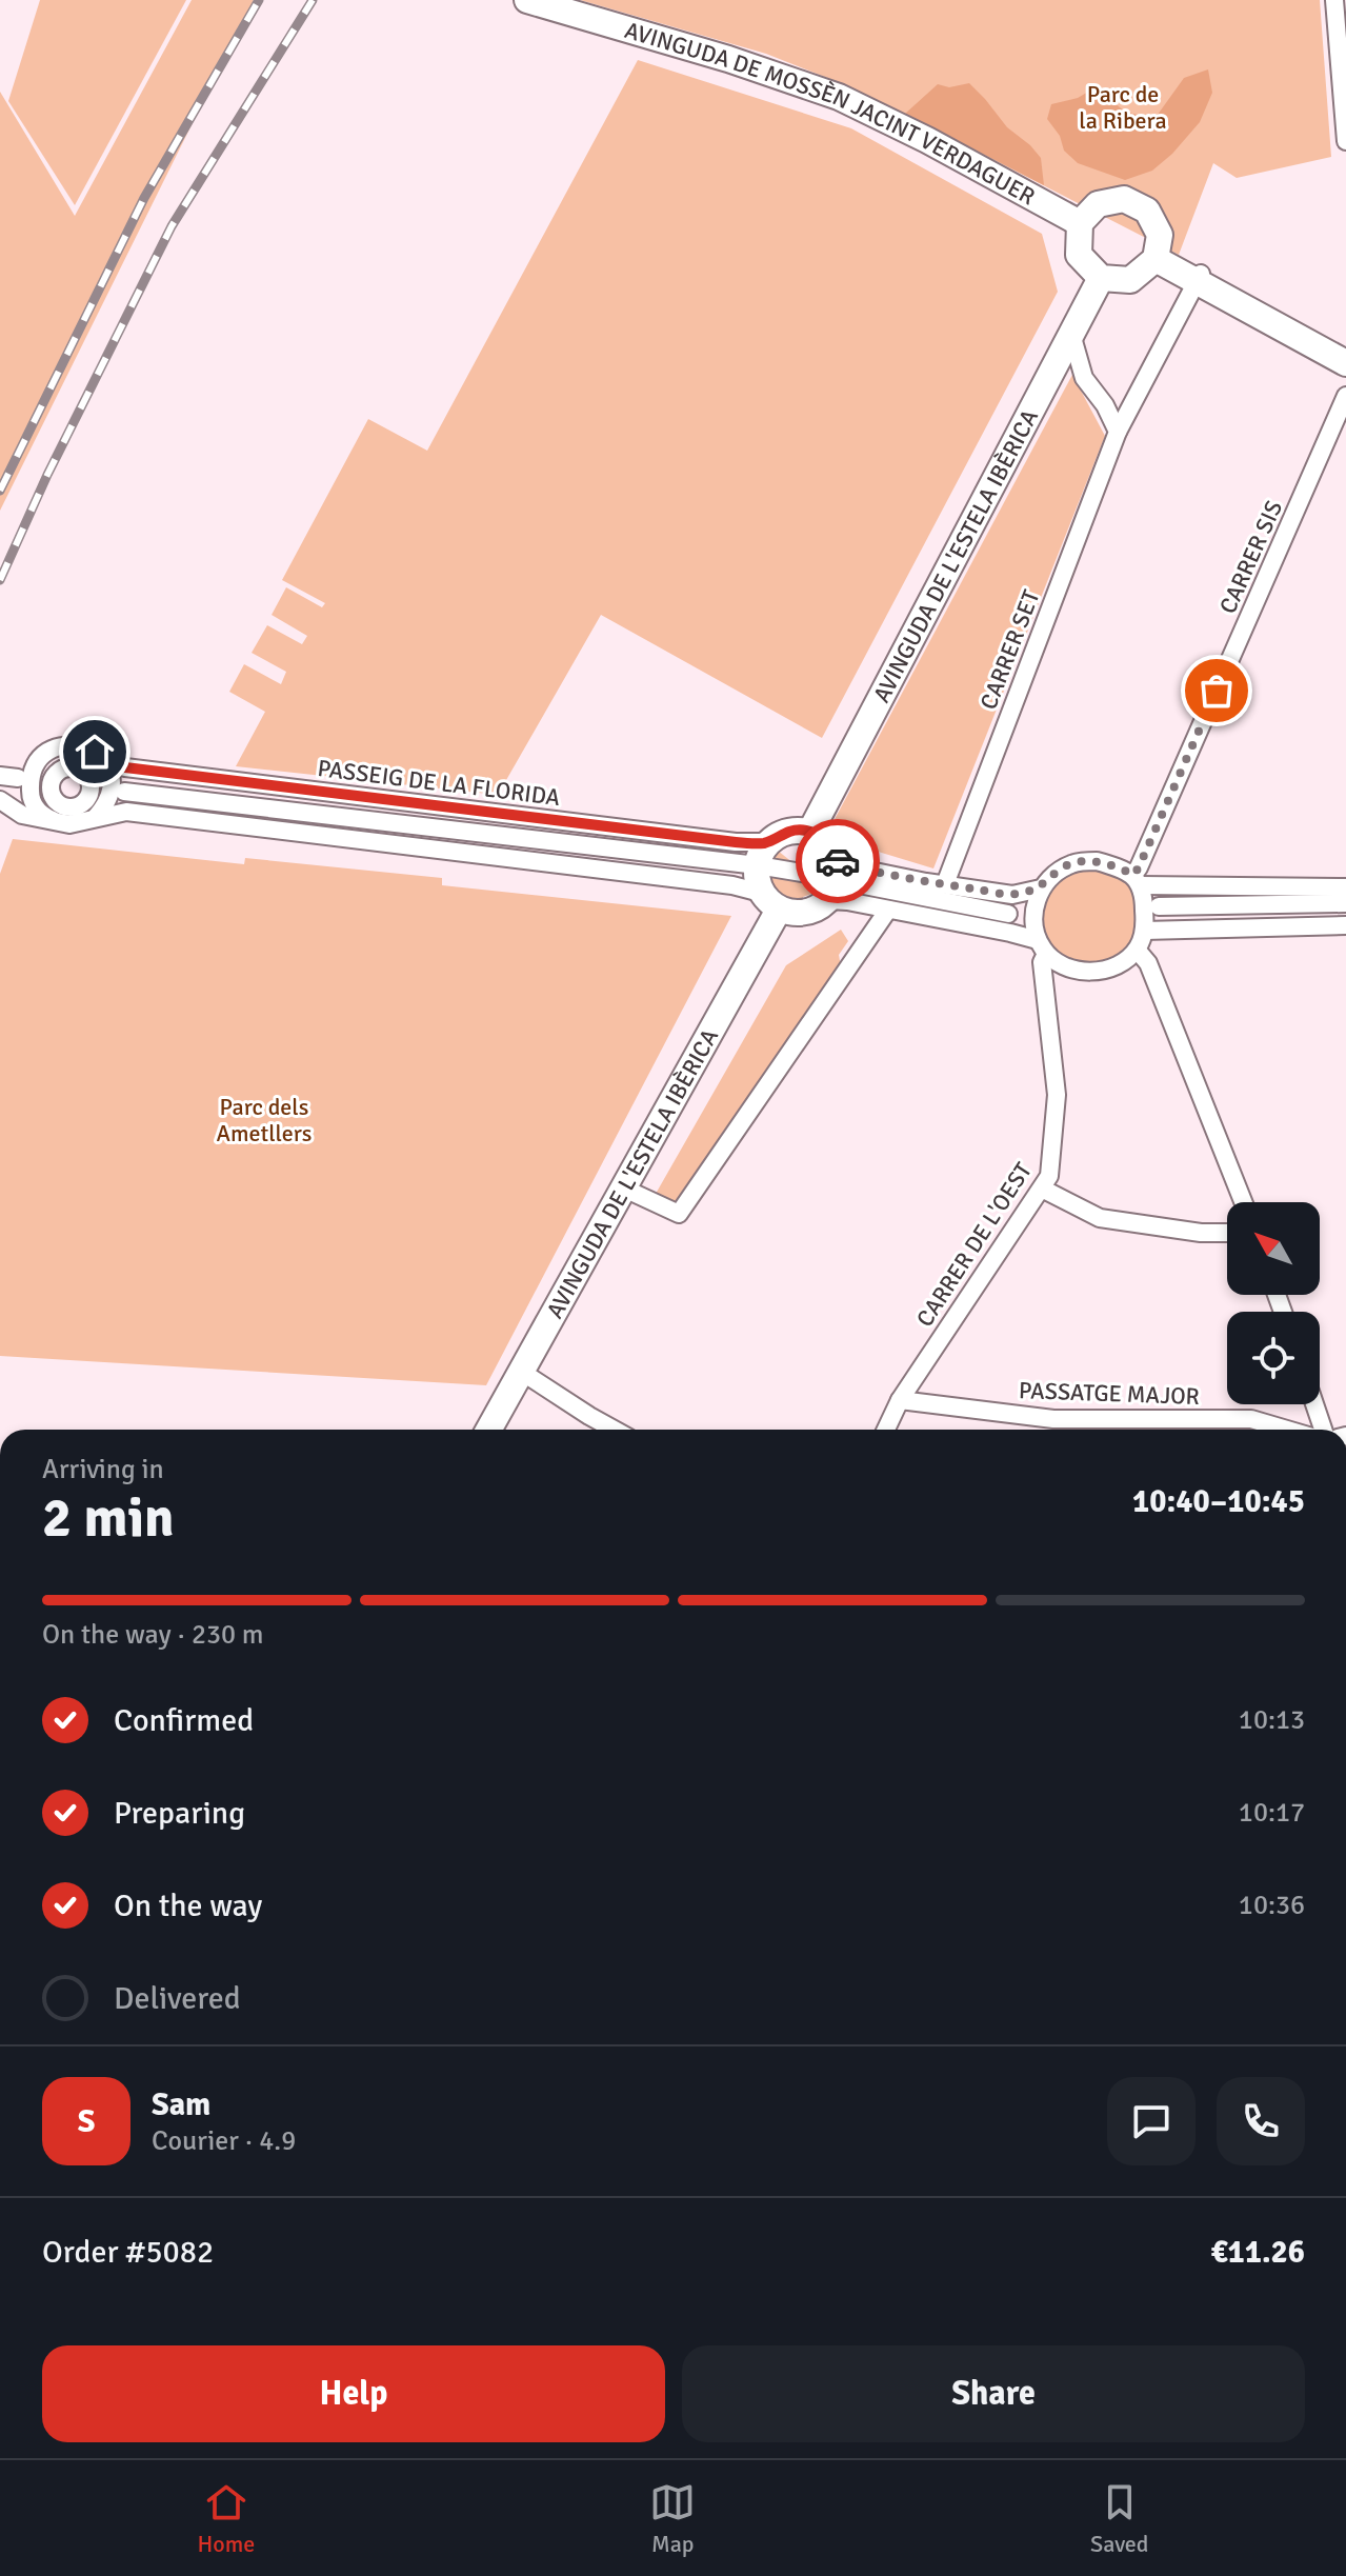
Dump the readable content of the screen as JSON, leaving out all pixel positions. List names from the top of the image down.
{
  "streets": {
    "main road": ["AVINGUDA DE MOSSÈN JACINT VERDAGUER", "AVINGUDA DE L'ESTELA IBÈRICA"],
    "street": [
      "CARRER SIS",
      "CARRER SET",
      "PASSEIG DE LA FLORIDA",
      "CARRER DE L'OEST",
      "PASSATGE MAJOR"
    ]
  },
  "crossings": [
    ["AVINGUDA DE MOSSÈN JACINT VERDAGUER", "AVINGUDA DE L'ESTELA IBÈRICA"],
    ["CARRER SIS", "CARRER DE L'OEST"],
    ["CARRER DE L'OEST", "PASSATGE MAJOR"]
  ],
  "parks": ["Parc de la Ribera", "Parc dels Ametllers"],
  "north": "top left",
  "page": {
    "heading": ["2 min", "Arriving in", "10:40–10:45"],
    "panel": [
      "Sam",
      "Courier · 4.9",
      "Order #5082",
      "€11.26"
    ],
    "bar": "On the way · 230 m",
    "list": [
      ["Confirmed", "10:13"],
      ["Preparing", "10:17"],
      ["On the way", "10:36"],
      "Delivered"
    ],
    "round": "S",
    "buttons": ["Help", "Share"],
    "tabs": ["Home", "Map", "Saved"]
  }
}
